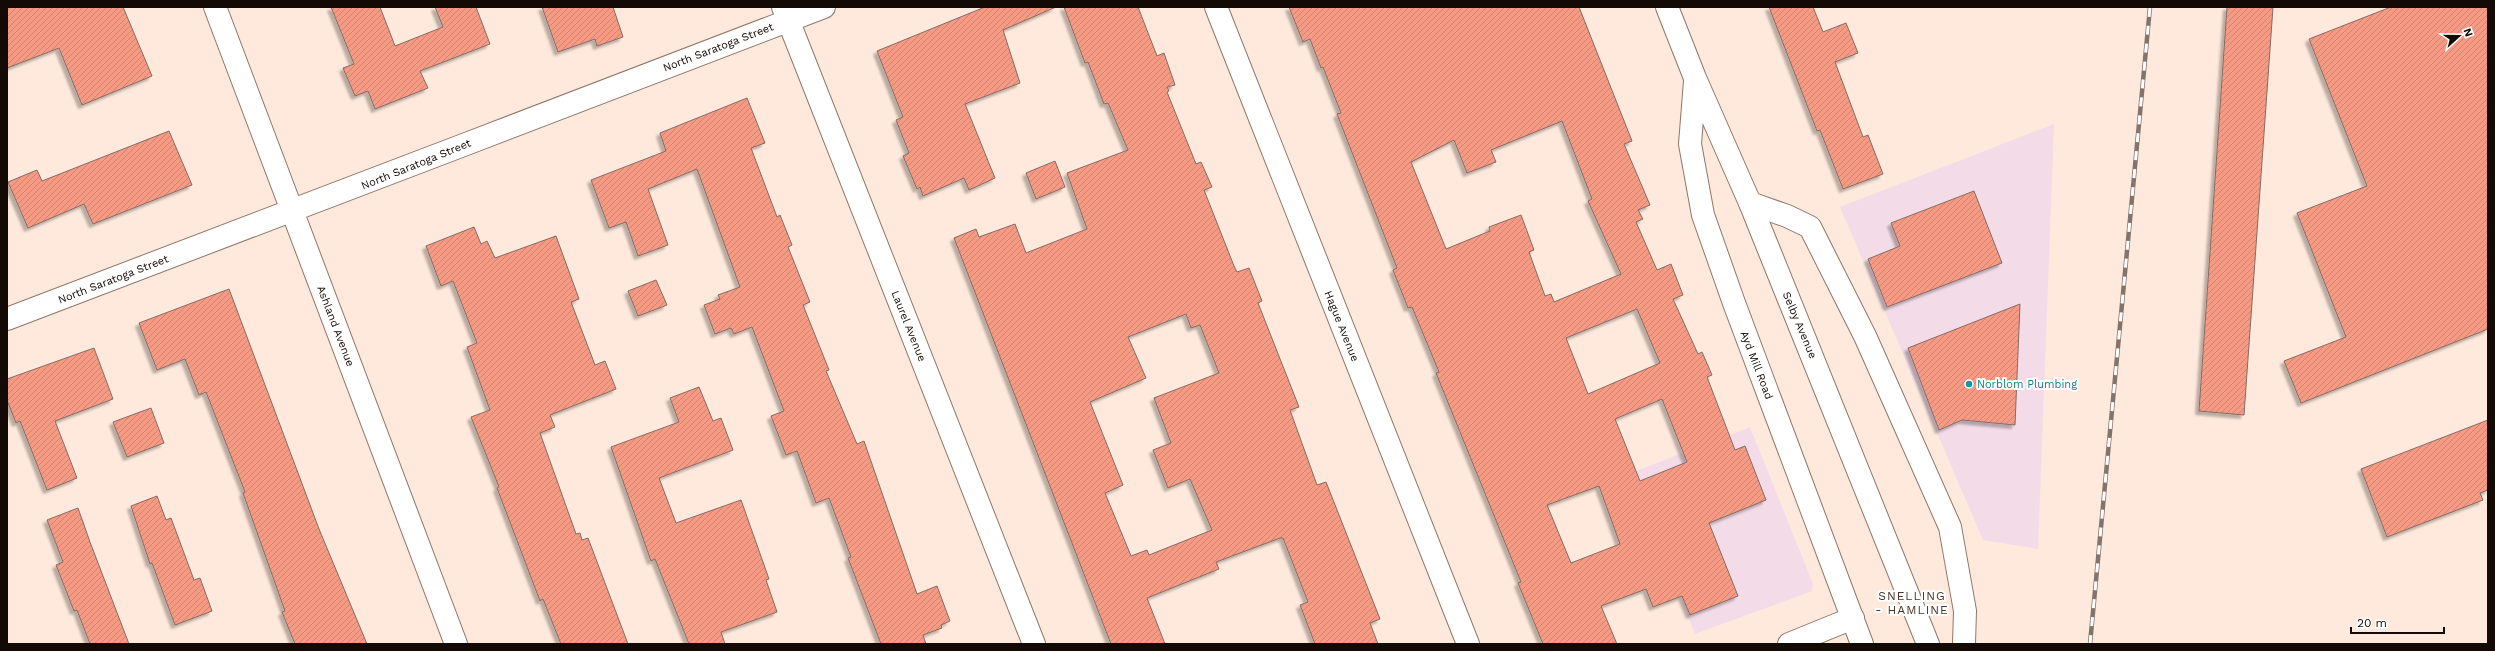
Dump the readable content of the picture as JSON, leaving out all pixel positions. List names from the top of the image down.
{
  "streets": {
    "street": [
      "North Saratoga Street",
      "Selby Avenue",
      "Ashland Avenue",
      "Laurel Avenue",
      "Hague Avenue",
      "Ayd Mill Road"
    ]
  },
  "crossings": [
    ["North Saratoga Street", "Ashland Avenue"],
    ["North Saratoga Street", "Laurel Avenue"],
    ["Selby Avenue", "Ayd Mill Road"]
  ],
  "districts": ["SNELLING - HAMLINE"],
  "places": ["Norblom Plumbing"],
  "scale_bar": "20 m",
  "north": "right"
}
